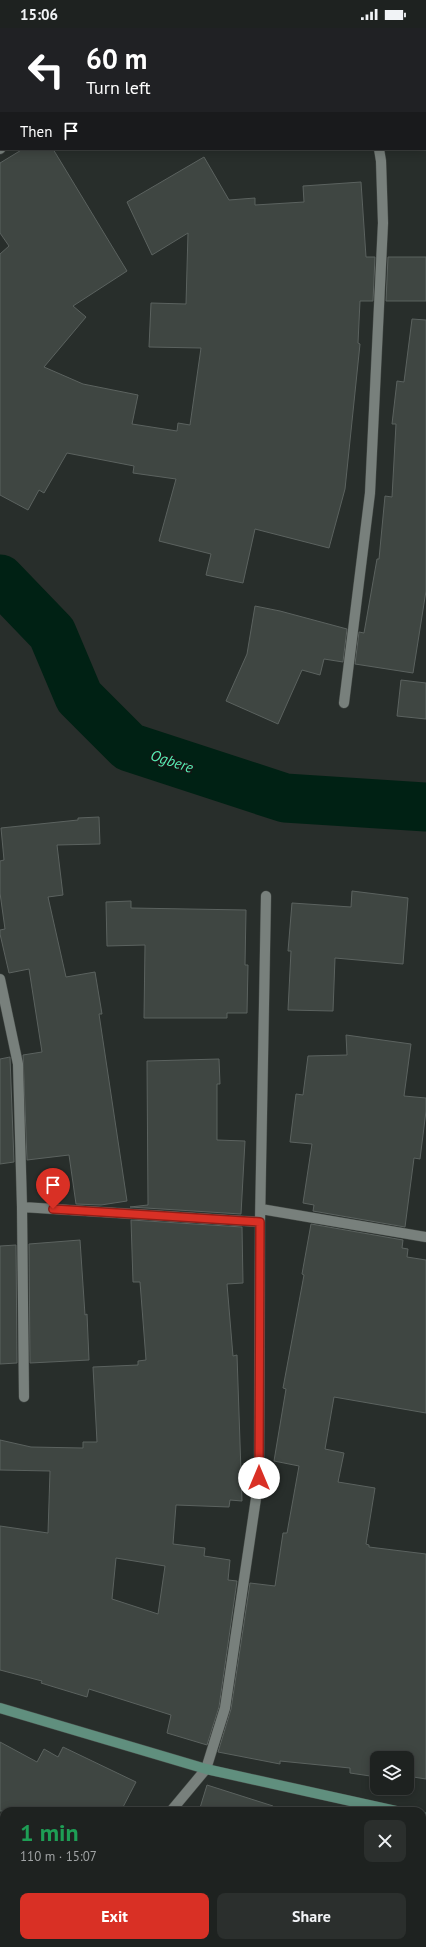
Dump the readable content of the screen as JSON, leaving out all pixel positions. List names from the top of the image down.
{
  "water": ["Ogbere"],
  "page": {
    "status": "15:06",
    "turn": ["60 m", "Turn left"],
    "then": "Then",
    "heading": ["1 min", "110 m · 15:07"],
    "buttons": ["Exit", "Share"]
  }
}
